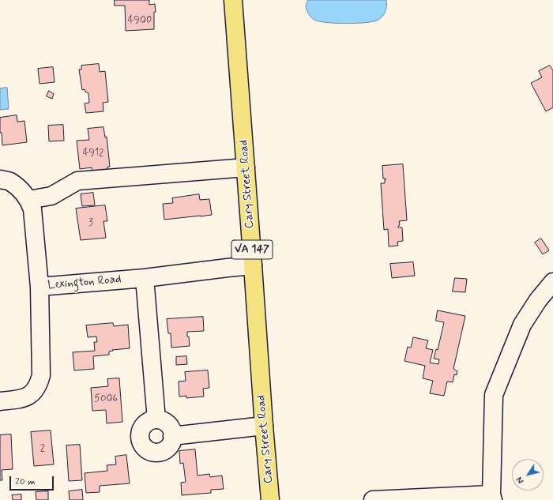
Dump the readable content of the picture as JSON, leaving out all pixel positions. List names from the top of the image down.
{
  "streets": {
    "main road": ["Cary Street Road", "VA 147"],
    "street": ["Lexington Road"]
  },
  "crossings": [
    ["Cary Street Road", "Lexington Road"]
  ],
  "house_numbers": [
    "4900",
    "4912",
    "3",
    "5006",
    "2"
  ],
  "scale_bar": "20 m",
  "north": "bottom left"
}
